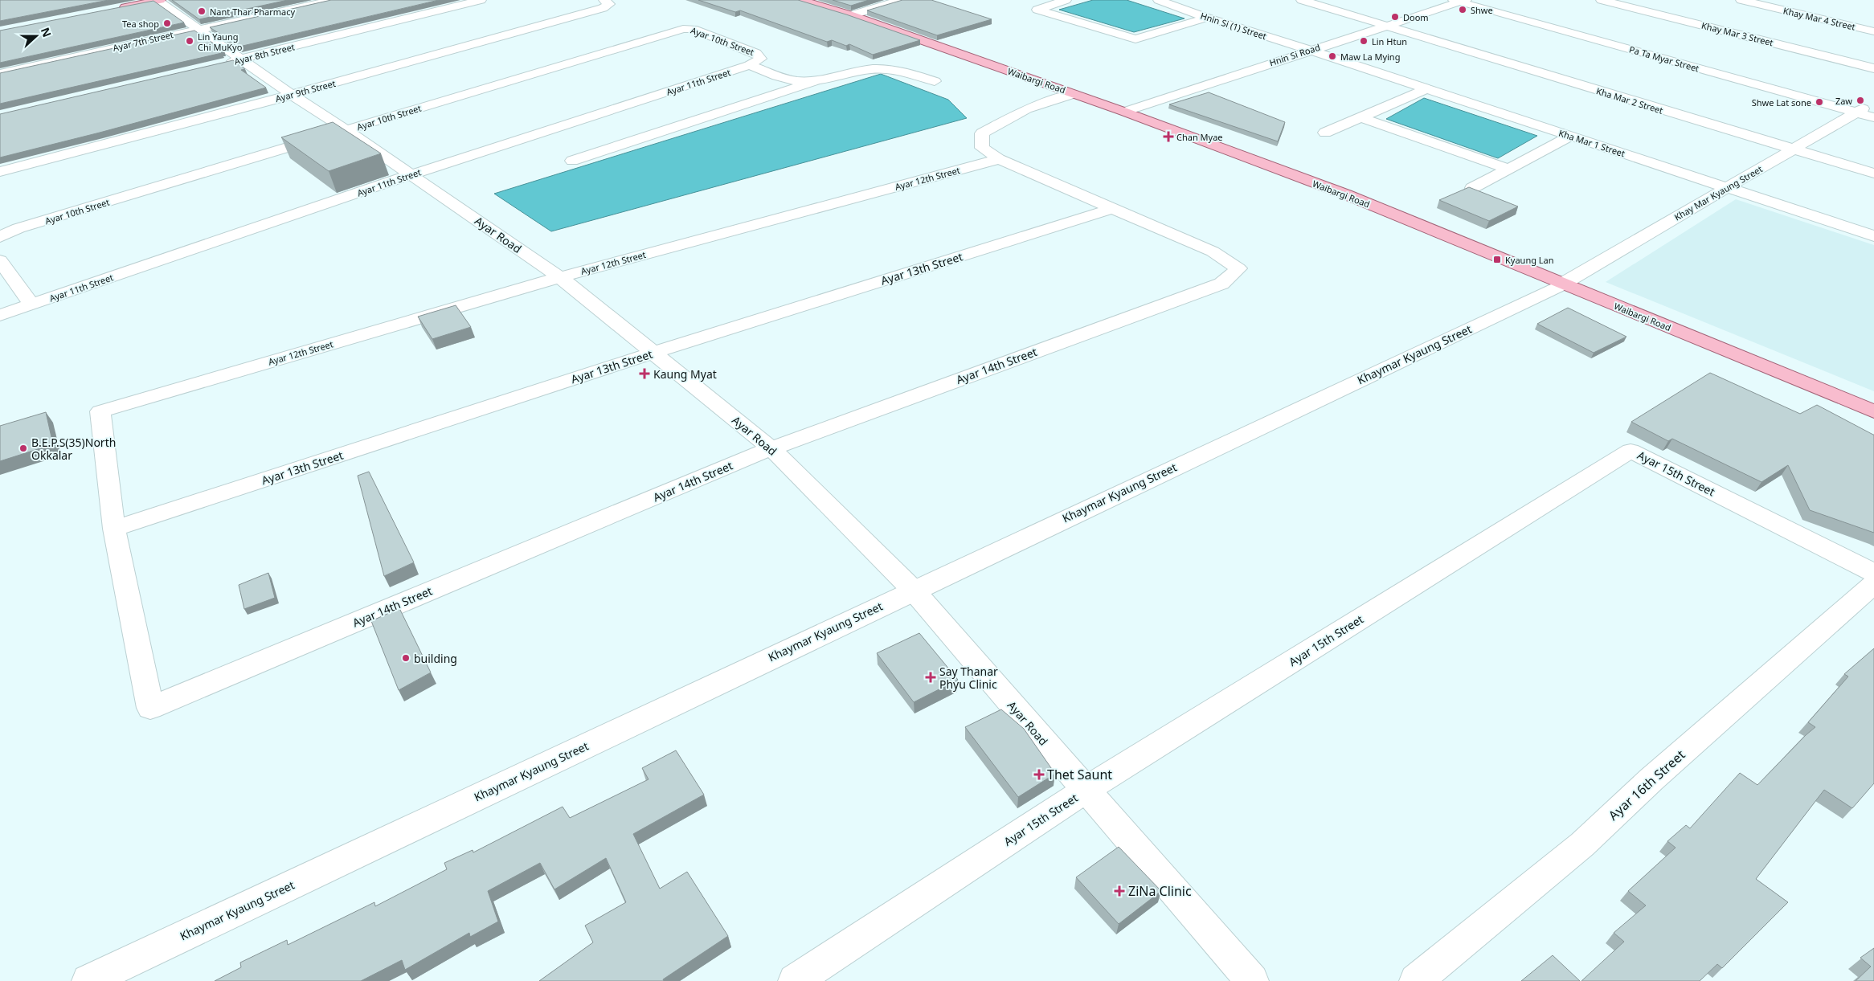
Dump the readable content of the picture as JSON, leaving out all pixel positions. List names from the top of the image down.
{
  "streets": {
    "main road": ["Waibargi Road"],
    "street": [
      "Khay Mar 4 Street",
      "Hnin Si (1) Street",
      "Khay Mar 3 Street",
      "Ayar 7th Street",
      "Ayar 10th Street",
      "Ayar 8th Street",
      "Hnin Si Road",
      "Pa Ta Myar Street",
      "Ayar 11th Street",
      "Ayar 9th Street",
      "Kha Mar 2 Street",
      "Kha Mar 1 Street",
      "Ayar 12th Street",
      "Khay Mar Kyaung Street",
      "Ayar Road",
      "Ayar 13th Street",
      "Khaymar Kyaung Street",
      "Ayar 14th Street",
      "Ayar 15th Street",
      "Ayar 16th Street"
    ]
  },
  "crossings": [
    ["Hnin Si (1) Street", "Hnin Si Road"],
    ["Hnin Si (1) Street", "Kha Mar 1 Street"],
    ["Ayar 7th Street", "Ayar Road"],
    ["Ayar 10th Street", "Ayar 11th Street"],
    ["Ayar 10th Street", "Ayar Road"],
    ["Ayar 8th Street", "Ayar Road"],
    ["Hnin Si Road", "Pa Ta Myar Street"],
    ["Hnin Si Road", "Waibargi Road"],
    ["Hnin Si Road", "Kha Mar 2 Street"],
    ["Hnin Si Road", "Kha Mar 1 Street"],
    ["Pa Ta Myar Street", "Khay Mar Kyaung Street"],
    ["Waibargi Road", "Khay Mar Kyaung Street"],
    ["Waibargi Road", "Khaymar Kyaung Street"],
    ["Ayar 11th Street", "Ayar Road"],
    ["Ayar 9th Street", "Ayar Road"],
    ["Kha Mar 2 Street", "Khay Mar Kyaung Street"],
    ["Kha Mar 1 Street", "Khay Mar Kyaung Street"],
    ["Ayar 12th Street", "Ayar Road"],
    ["Ayar 12th Street", "Ayar 13th Street"],
    ["Ayar 12th Street", "Ayar 14th Street"],
    ["Khay Mar Kyaung Street", "Khaymar Kyaung Street"],
    ["Ayar Road", "Ayar 13th Street"],
    ["Ayar Road", "Khaymar Kyaung Street"],
    ["Ayar Road", "Ayar 14th Street"],
    ["Ayar Road", "Ayar 15th Street"],
    ["Ayar 13th Street", "Ayar 14th Street"]
  ],
  "places": {
    "other": [
      "Shwe",
      "Nant Thar Pharmacy",
      "Doom",
      "Tea shop",
      "Lin Yaung Chi MuKyo",
      "Lin Htun",
      "Maw La Mying",
      "Zaw",
      "Shwe Lat sone",
      "B.E.P.S(35)North Okkalar",
      "building"
    ],
    "health": [
      "Chan Myae",
      "Kaung Myat",
      "Say Thanar Phyu Clinic",
      "Thet Saunt",
      "ZiNa Clinic"
    ],
    "transit": ["Kyaung Lan"]
  },
  "north": "right"
}
